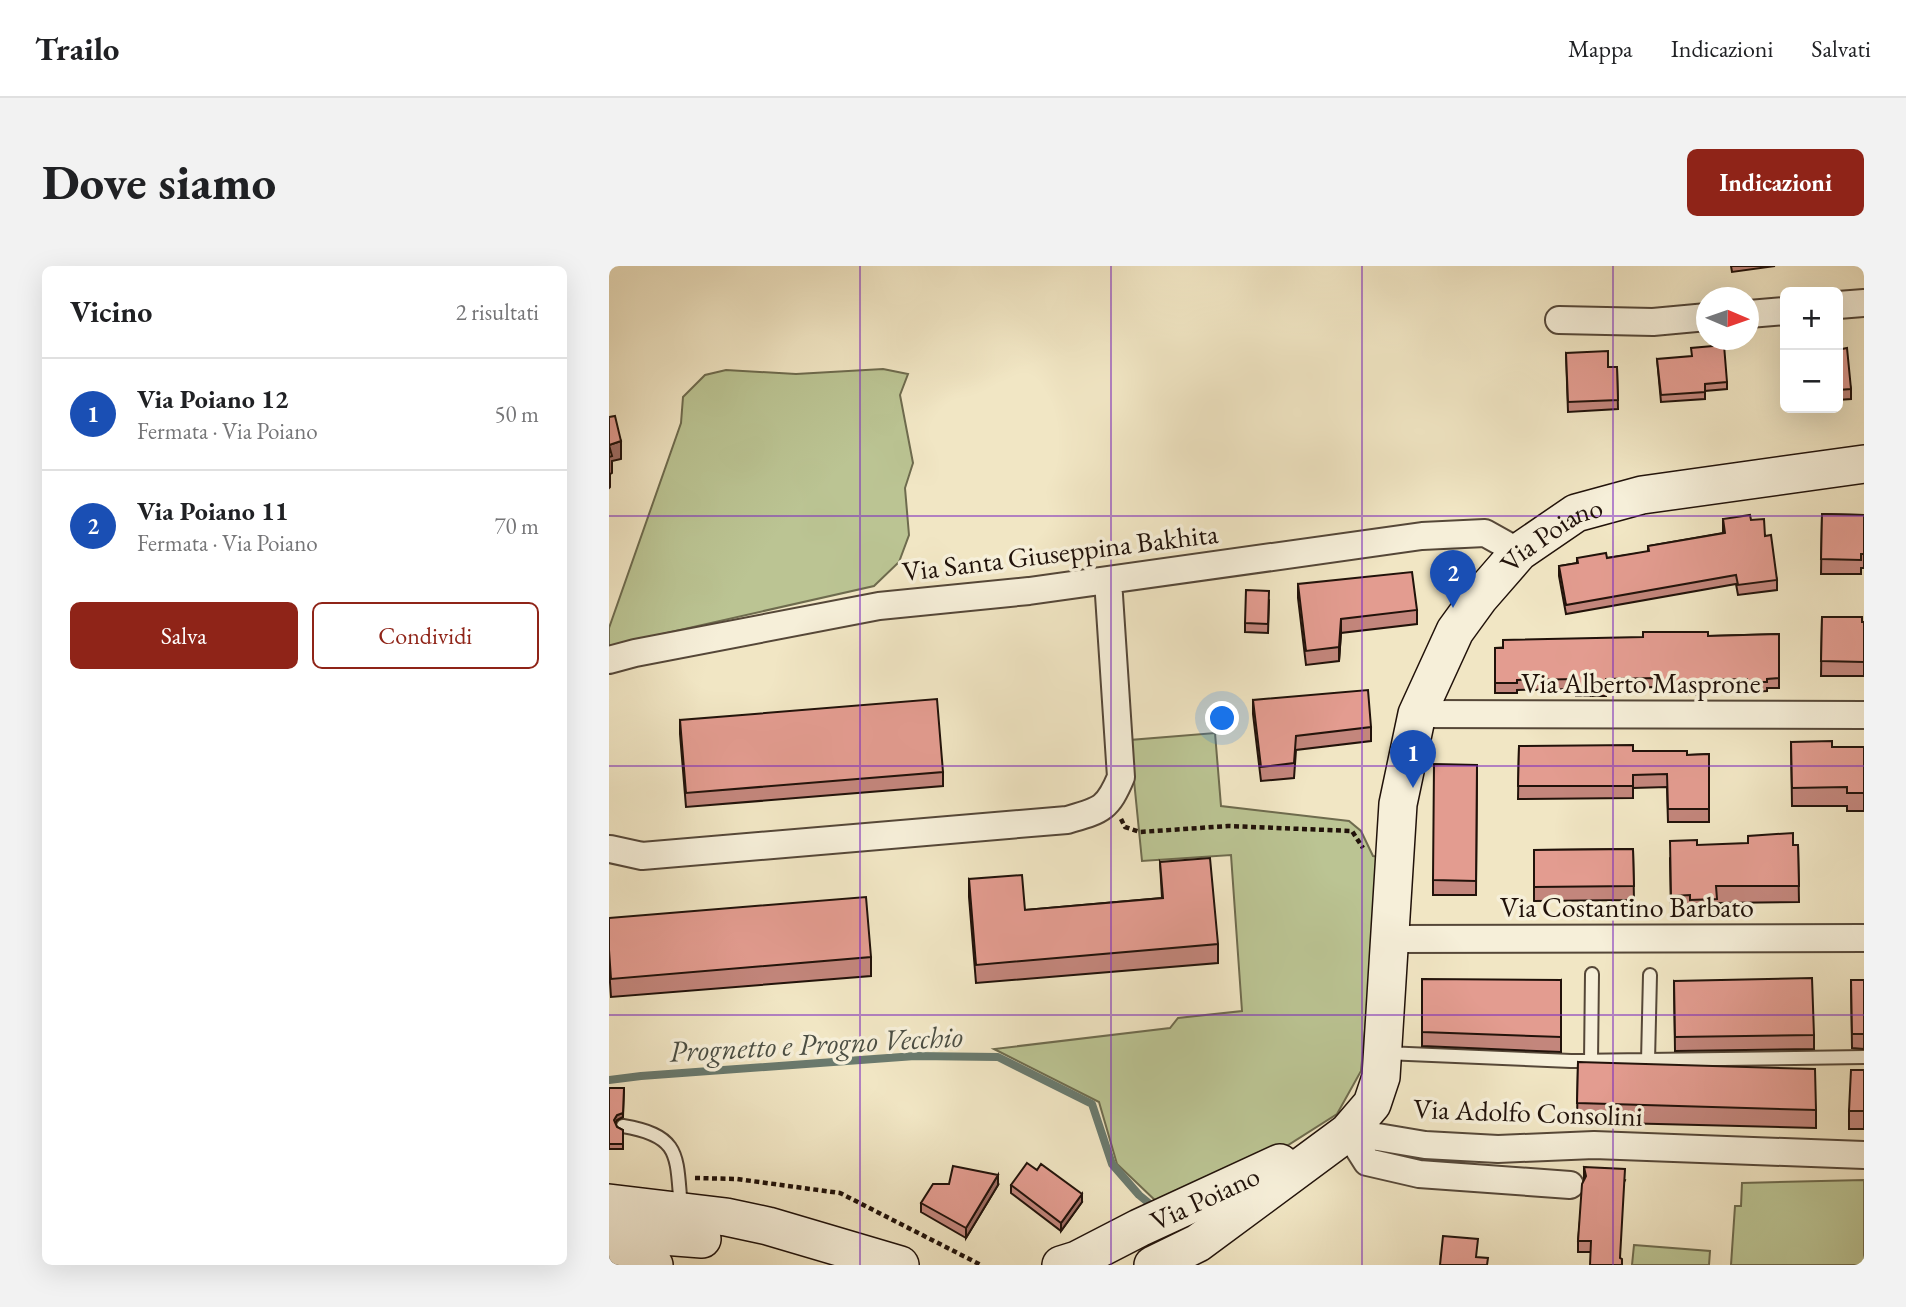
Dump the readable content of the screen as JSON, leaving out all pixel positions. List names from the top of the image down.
{
  "streets": {
    "street": [
      "Via Poiano",
      "Via Santa Giuseppina Bakhita",
      "Via Alberto Masprone",
      "Via Costantino Barbato",
      "Via Adolfo Consolini"
    ]
  },
  "crossings": [
    ["Via Poiano", "Via Santa Giuseppina Bakhita"],
    ["Via Poiano", "Via Alberto Masprone"],
    ["Via Poiano", "Via Costantino Barbato"],
    ["Via Poiano", "Via Adolfo Consolini"]
  ],
  "water": ["Prognetto e Progno Vecchio"],
  "north": "right",
  "page": {
    "header": "Trailo",
    "nav": ["Mappa", "Indicazioni", "Salvati"],
    "buttons": [
      "Indicazioni",
      ["Salva", "Condividi"]
    ],
    "title": "Dove siamo",
    "heading": ["Vicino", "2 risultati"],
    "map_buttons": ["+", "−"],
    "list": [
      {
        "mark": "1",
        "name": "Via Poiano 12",
        "note": "Fermata · Via Poiano",
        "value": "50 m"
      },
      {
        "mark": "2",
        "name": "Via Poiano 11",
        "note": "Fermata · Via Poiano",
        "value": "70 m"
      }
    ],
    "pins": ["2", "1"]
  }
}
